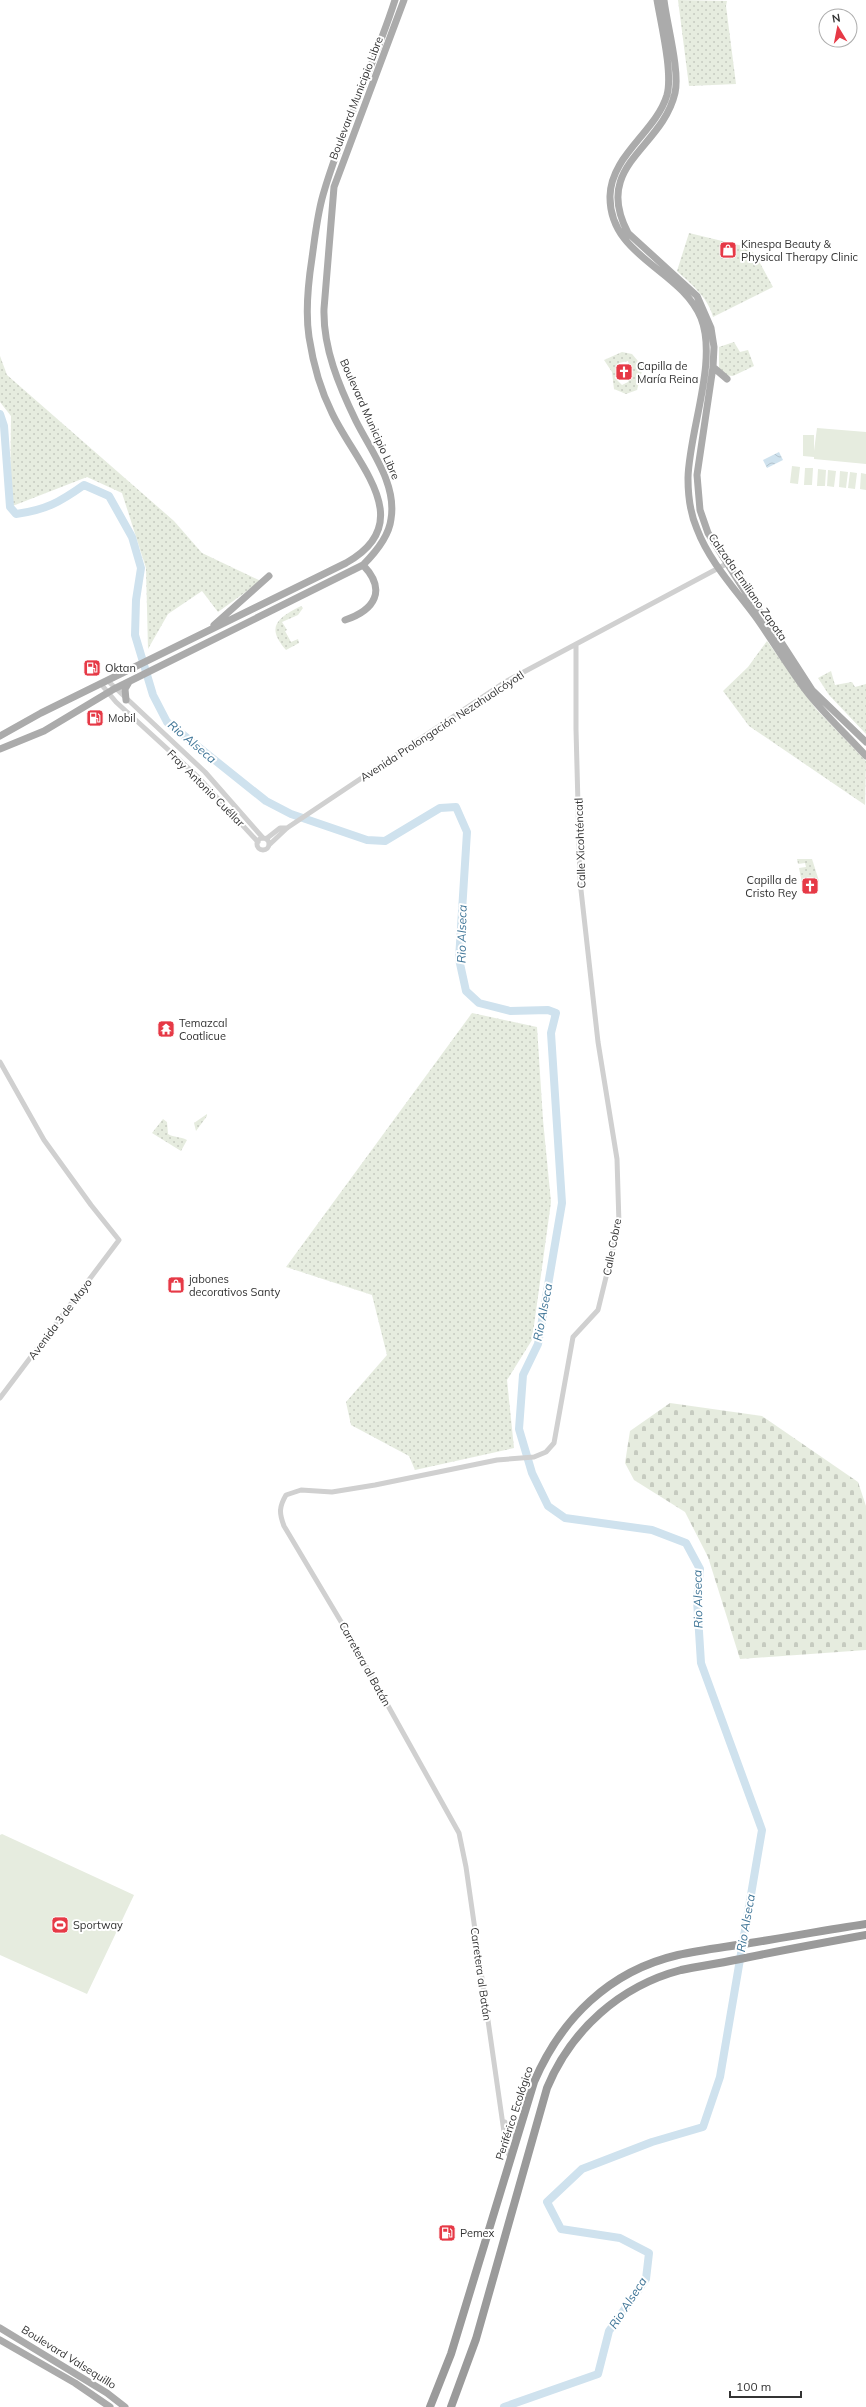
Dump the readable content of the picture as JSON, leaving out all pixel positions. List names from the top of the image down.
{
  "streets": {
    "highway": ["Periférico Ecológico"],
    "main road": ["Boulevard Municipio Libre", "Calzada Emiliano Zapata", "Boulevard Valsequillo"],
    "street": [
      "Avenida Prolongación Nezahualcóyotl",
      "Fray Antonio Cuéllar",
      "Calle Xicohténcatl",
      "Calle Cobre",
      "Avenida 3 de Mayo",
      "Carretera al Batán"
    ]
  },
  "crossings": [
    ["Boulevard Municipio Libre", "Fray Antonio Cuéllar"],
    ["Calzada Emiliano Zapata", "Avenida Prolongación Nezahualcóyotl"],
    ["Avenida Prolongación Nezahualcóyotl", "Fray Antonio Cuéllar"],
    ["Avenida Prolongación Nezahualcóyotl", "Calle Xicohténcatl"],
    ["Calle Xicohténcatl", "Calle Cobre"],
    ["Calle Cobre", "Carretera al Batán"],
    ["Carretera al Batán", "Periférico Ecológico"]
  ],
  "water": ["Rio Alseca"],
  "places": {
    "shop": ["Kinespa Beauty & Physical Therapy Clinic", "jabones decorativos Santy"],
    "church": ["Capilla de María Reina", "Capilla de Cristo Rey"],
    "fuel station": ["Oktan", "Mobil", "Pemex"],
    "temple": ["Temazcal Coatlicue"],
    "sports": ["Sportway"]
  },
  "scale_bar": "100 m",
  "north": "top"
}
